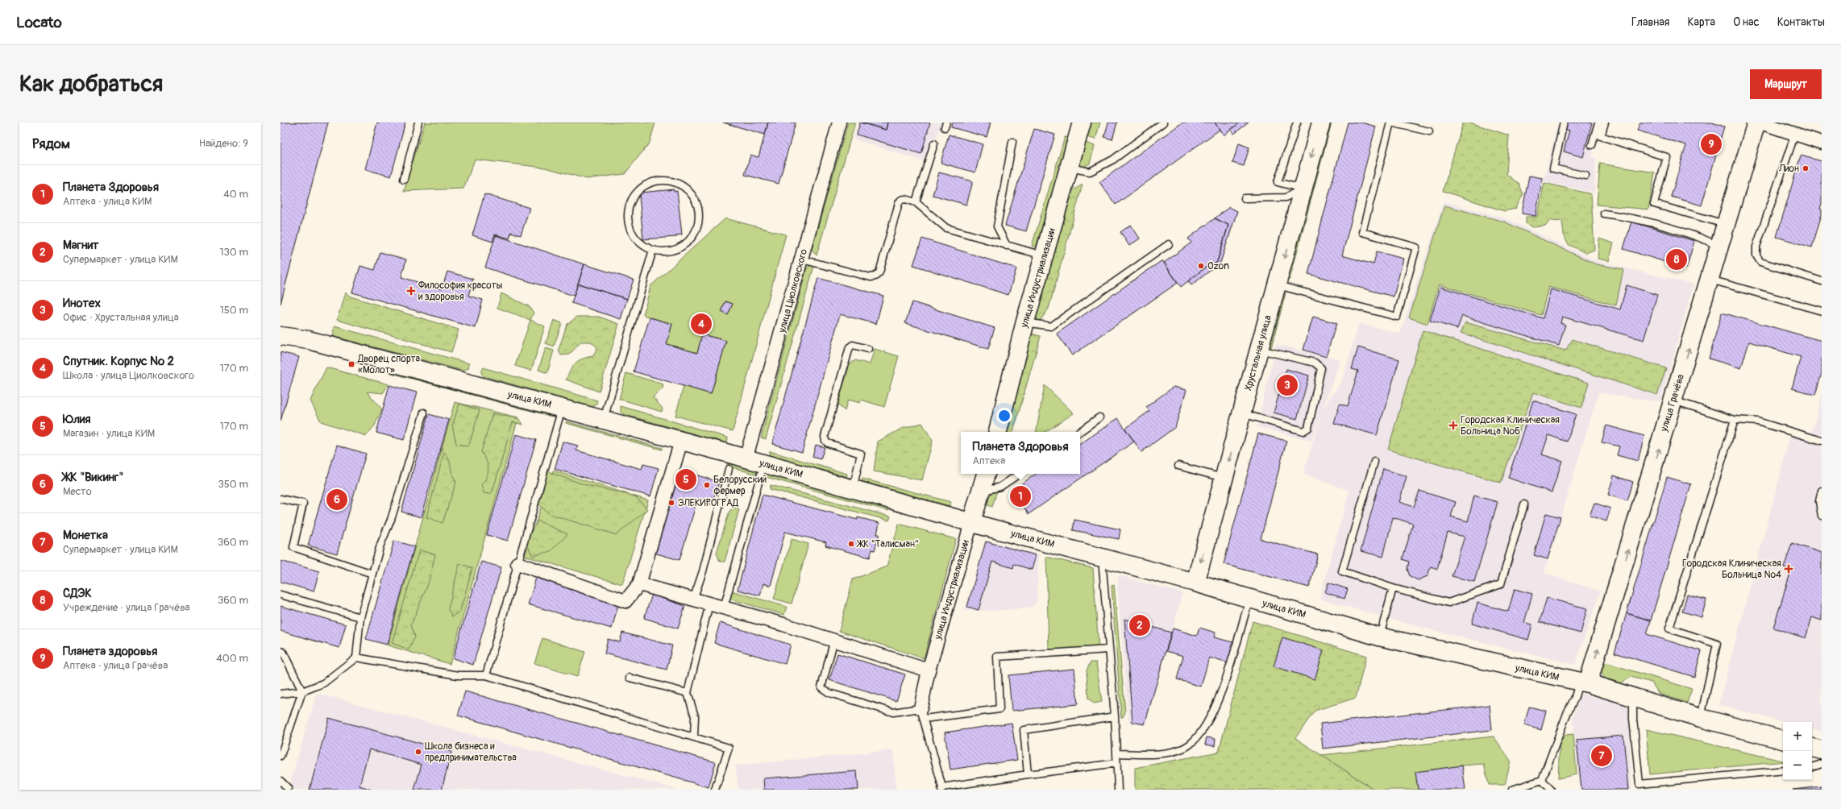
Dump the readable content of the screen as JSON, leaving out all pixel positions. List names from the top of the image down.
{
  "streets": {
    "street": [
      "улица Индустриализации",
      "улица Циолковского",
      "Хрустальная улица",
      "улица КИМ",
      "улица Грачёва"
    ]
  },
  "crossings": [
    ["улица Индустриализации", "улица КИМ"],
    ["улица Циолковского", "улица КИМ"],
    ["Хрустальная улица", "улица КИМ"],
    ["улица КИМ", "улица Грачёва"]
  ],
  "one_way": ["Хрустальная улица", "улица Грачёва"],
  "places": {
    "other": [
      "Лион",
      "Ozon",
      "Белорусский фермер",
      "ЭЛЕКИРОГРАД",
      "ЖК \"Талисман\"",
      "Школа бизнеса и предпринимательства"
    ],
    "health": ["Философия красоты и здоровья", "Городская Клиническая Больница №6", "Городская Клиническая Больница №4"],
    "transit": ["Дворец спорта «Молот»"]
  },
  "page": {
    "header": "Locato",
    "nav": [
      "Главная",
      "Карта",
      "О нас",
      "Контакты"
    ],
    "buttons": "Маршрут",
    "title": "Как добраться",
    "heading": ["Рядом", "Найдено: 9"],
    "pins": [
      "9",
      "8",
      "4",
      "3",
      "5",
      "1",
      "6",
      "2",
      "7"
    ],
    "list": [
      {
        "mark": "1",
        "name": "Планета Здоровья",
        "note": "Аптека · улица КИМ",
        "value": "40 m"
      },
      {
        "mark": "2",
        "name": "Магнит",
        "note": "Супермаркет · улица КИМ",
        "value": "130 m"
      },
      {
        "mark": "3",
        "name": "Инотех",
        "note": "Офис · Хрустальная улица",
        "value": "150 m"
      },
      {
        "mark": "4",
        "name": "Спутник. Корпус № 2",
        "note": "Школа · улица Циолковского",
        "value": "170 m"
      },
      {
        "mark": "5",
        "name": "Юлия",
        "note": "Магазин · улица КИМ",
        "value": "170 m"
      },
      {
        "mark": "6",
        "name": "ЖК \"Викинг\"",
        "note": "Место",
        "value": "350 m"
      },
      {
        "mark": "7",
        "name": "Монетка",
        "note": "Супермаркет · улица КИМ",
        "value": "360 m"
      },
      {
        "mark": "8",
        "name": "СДЭК",
        "note": "Учреждение · улица Грачёва",
        "value": "360 m"
      },
      {
        "mark": "9",
        "name": "Планета здоровья",
        "note": "Аптека · улица Грачёва",
        "value": "400 m"
      }
    ],
    "popup": ["Планета Здоровья", "Аптека"],
    "map_buttons": ["+", "−"]
  }
}
